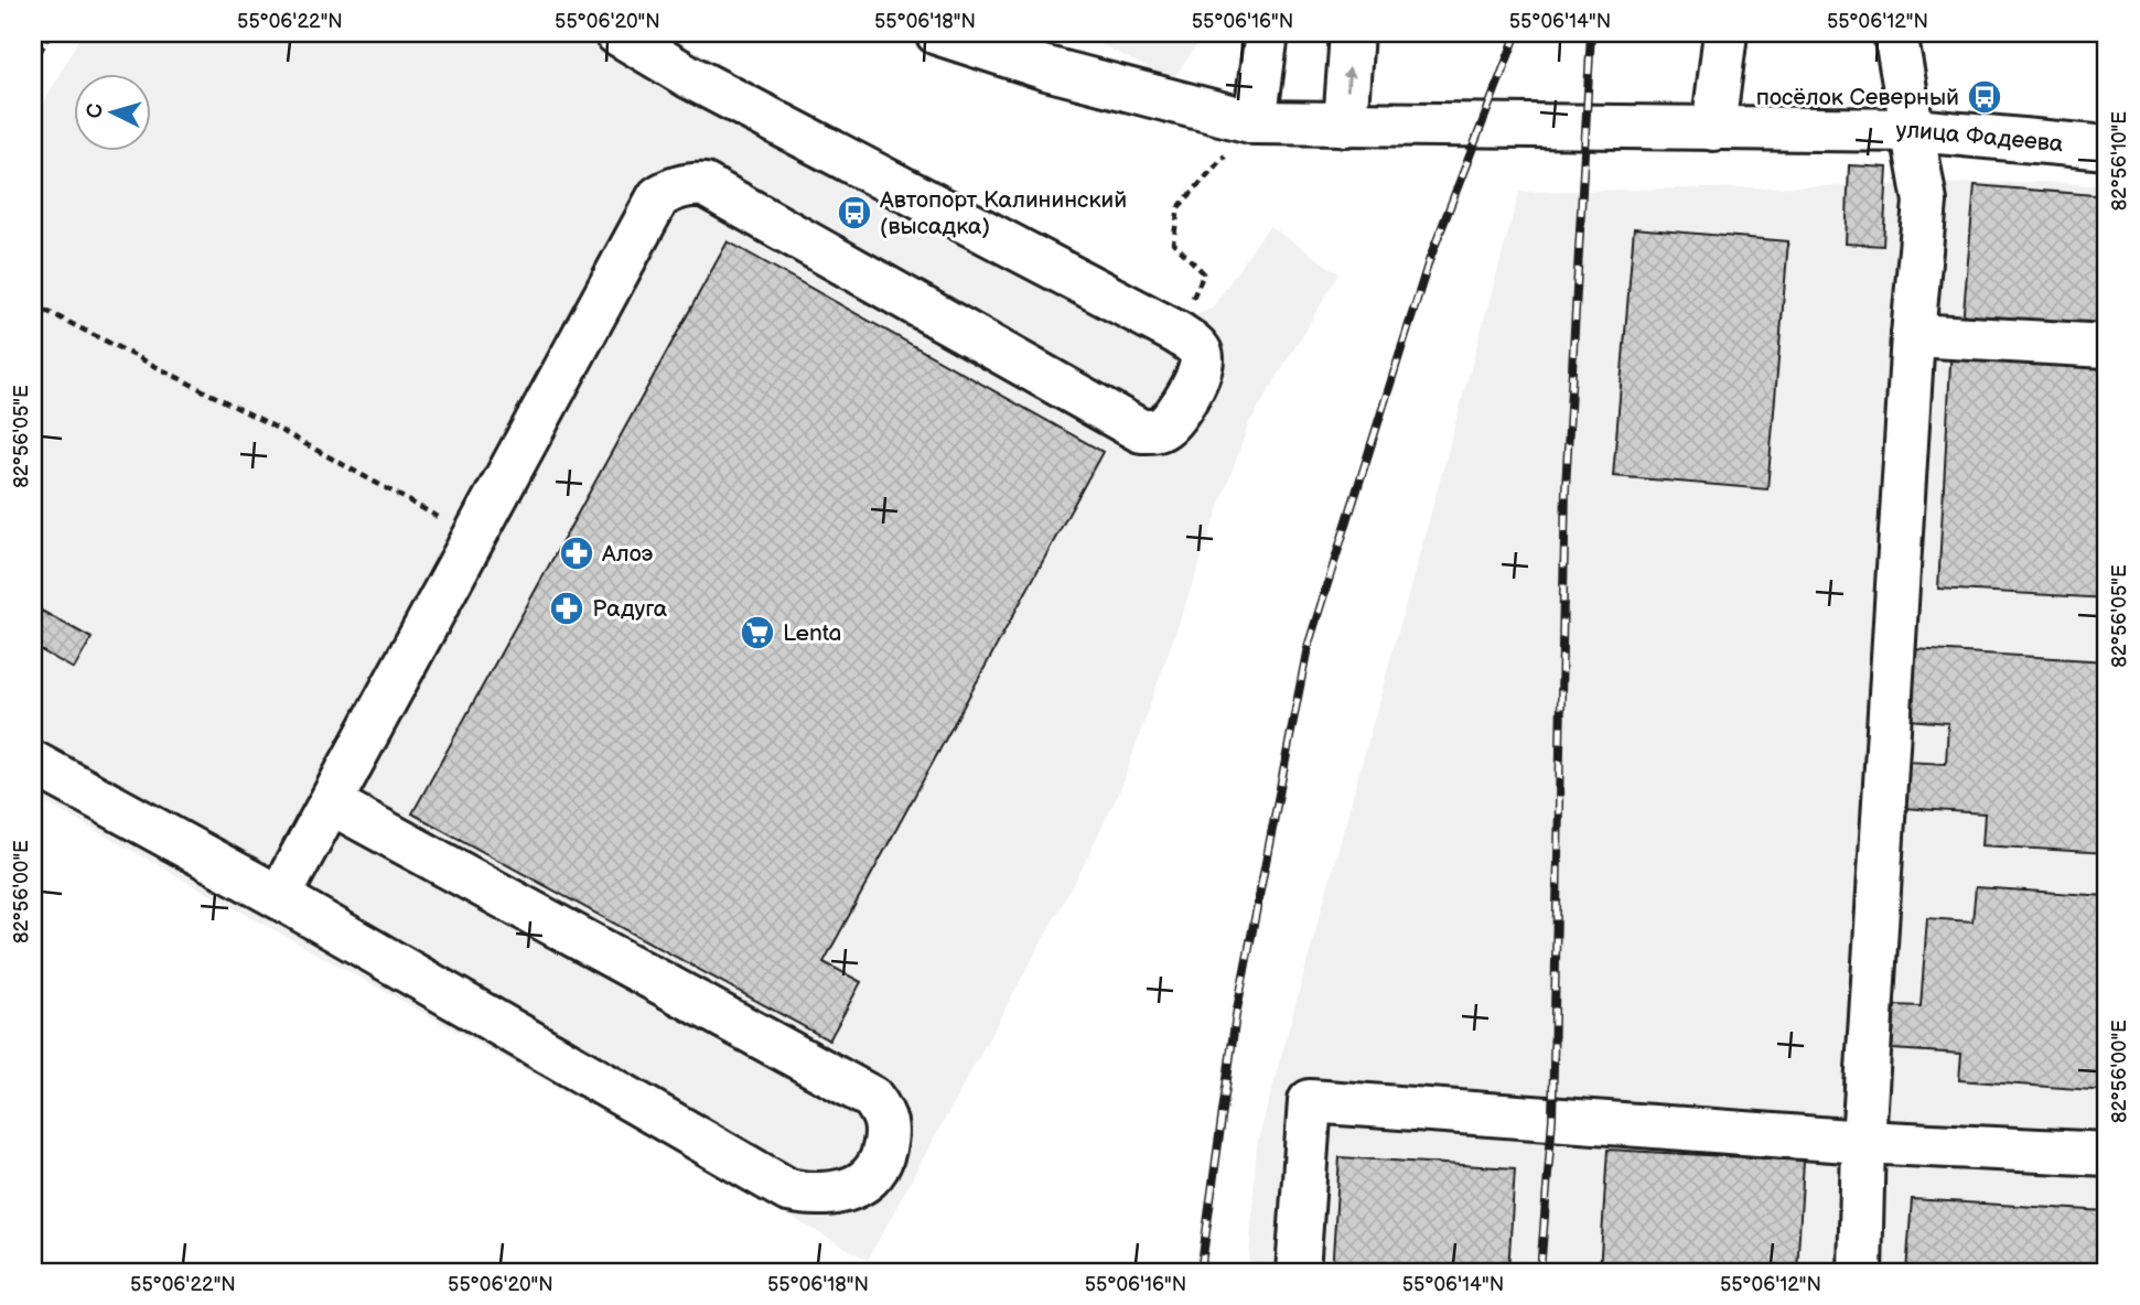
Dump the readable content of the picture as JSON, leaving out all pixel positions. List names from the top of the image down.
{
  "streets": {
    "street": ["улица Фадеева"]
  },
  "places": {
    "bus stop": ["посёлок Северный", "Автопорт Калининский (высадка)"],
    "pharmacy": ["Алоэ", "Радуга"],
    "supermarket": ["Lenta"]
  },
  "north": "left",
  "coordinates": [
    "55°06'22\"N",
    "55°06'20\"N",
    "55°06'18\"N",
    "55°06'16\"N",
    "55°06'14\"N",
    "55°06'12\"N",
    "82°56'10\"E",
    "82°56'05\"E",
    "82°56'00\"E"
  ]
}
